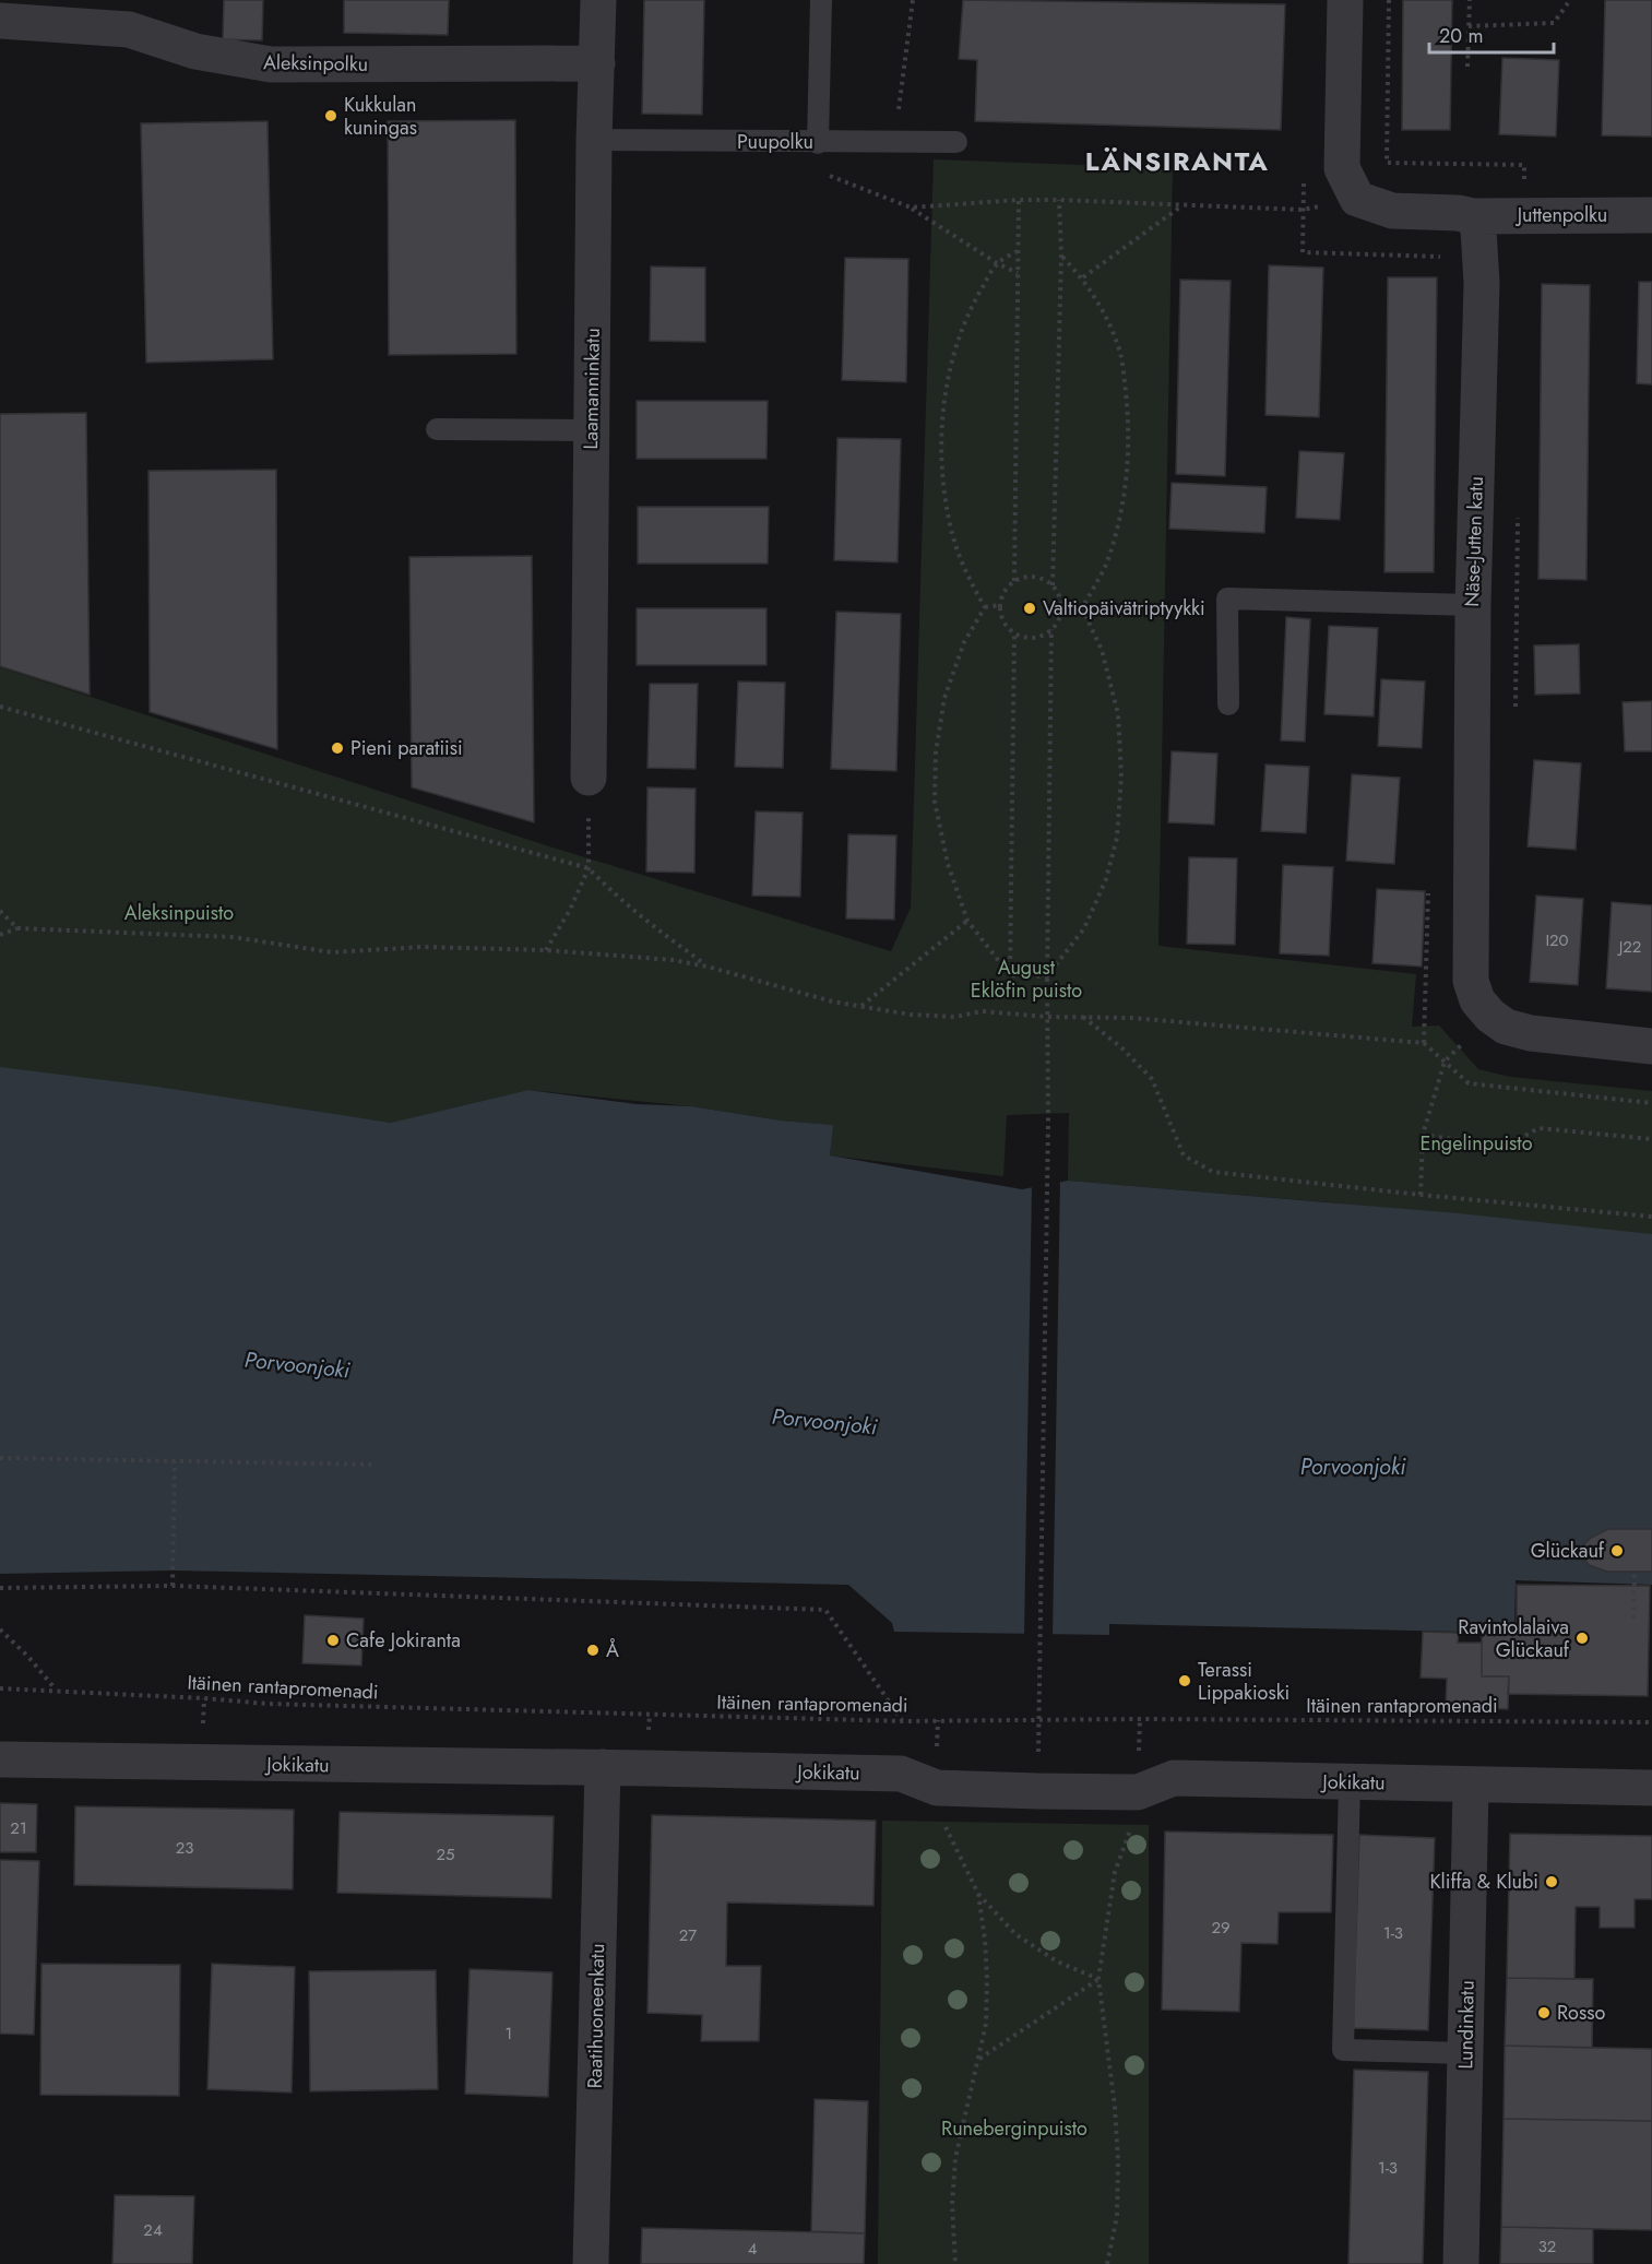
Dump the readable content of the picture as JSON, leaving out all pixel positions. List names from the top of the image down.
{
  "streets": {
    "street": [
      "Aleksinpolku",
      "Juttenpolku",
      "Laamanninkatu",
      "Näse-Jutten katu",
      "Jokikatu",
      "Raatihuoneenkatu",
      "Lundinkatu"
    ],
    "lane": ["Puupolku"],
    "path": ["Itäinen rantapromenadi"]
  },
  "crossings": [
    ["Aleksinpolku", "Laamanninkatu"],
    ["Puupolku", "Laamanninkatu"],
    ["Juttenpolku", "Näse-Jutten katu"],
    ["Jokikatu", "Raatihuoneenkatu"],
    ["Jokikatu", "Lundinkatu"]
  ],
  "districts": ["LÄNSIRANTA"],
  "water": ["Porvoonjoki"],
  "parks": [
    "Aleksinpuisto",
    "August Eklöfin puisto",
    "Engelinpuisto",
    "Runeberginpuisto"
  ],
  "places": [
    "Kukkulan kuningas",
    "Valtiopäivätriptyykki",
    "Pieni paratiisi",
    "Glückauf",
    "Ravintolalaiva Glückauf",
    "Cafe Jokiranta",
    "Å",
    "Terassi Lippakioski",
    "Kliffa & Klubi",
    "Rosso"
  ],
  "house_numbers": [
    "I20",
    "J22",
    "21",
    "23",
    "25",
    "29",
    "1-3",
    "27",
    "1",
    "1-3",
    "24",
    "32",
    "4"
  ],
  "scale_bar": "20 m"
}
